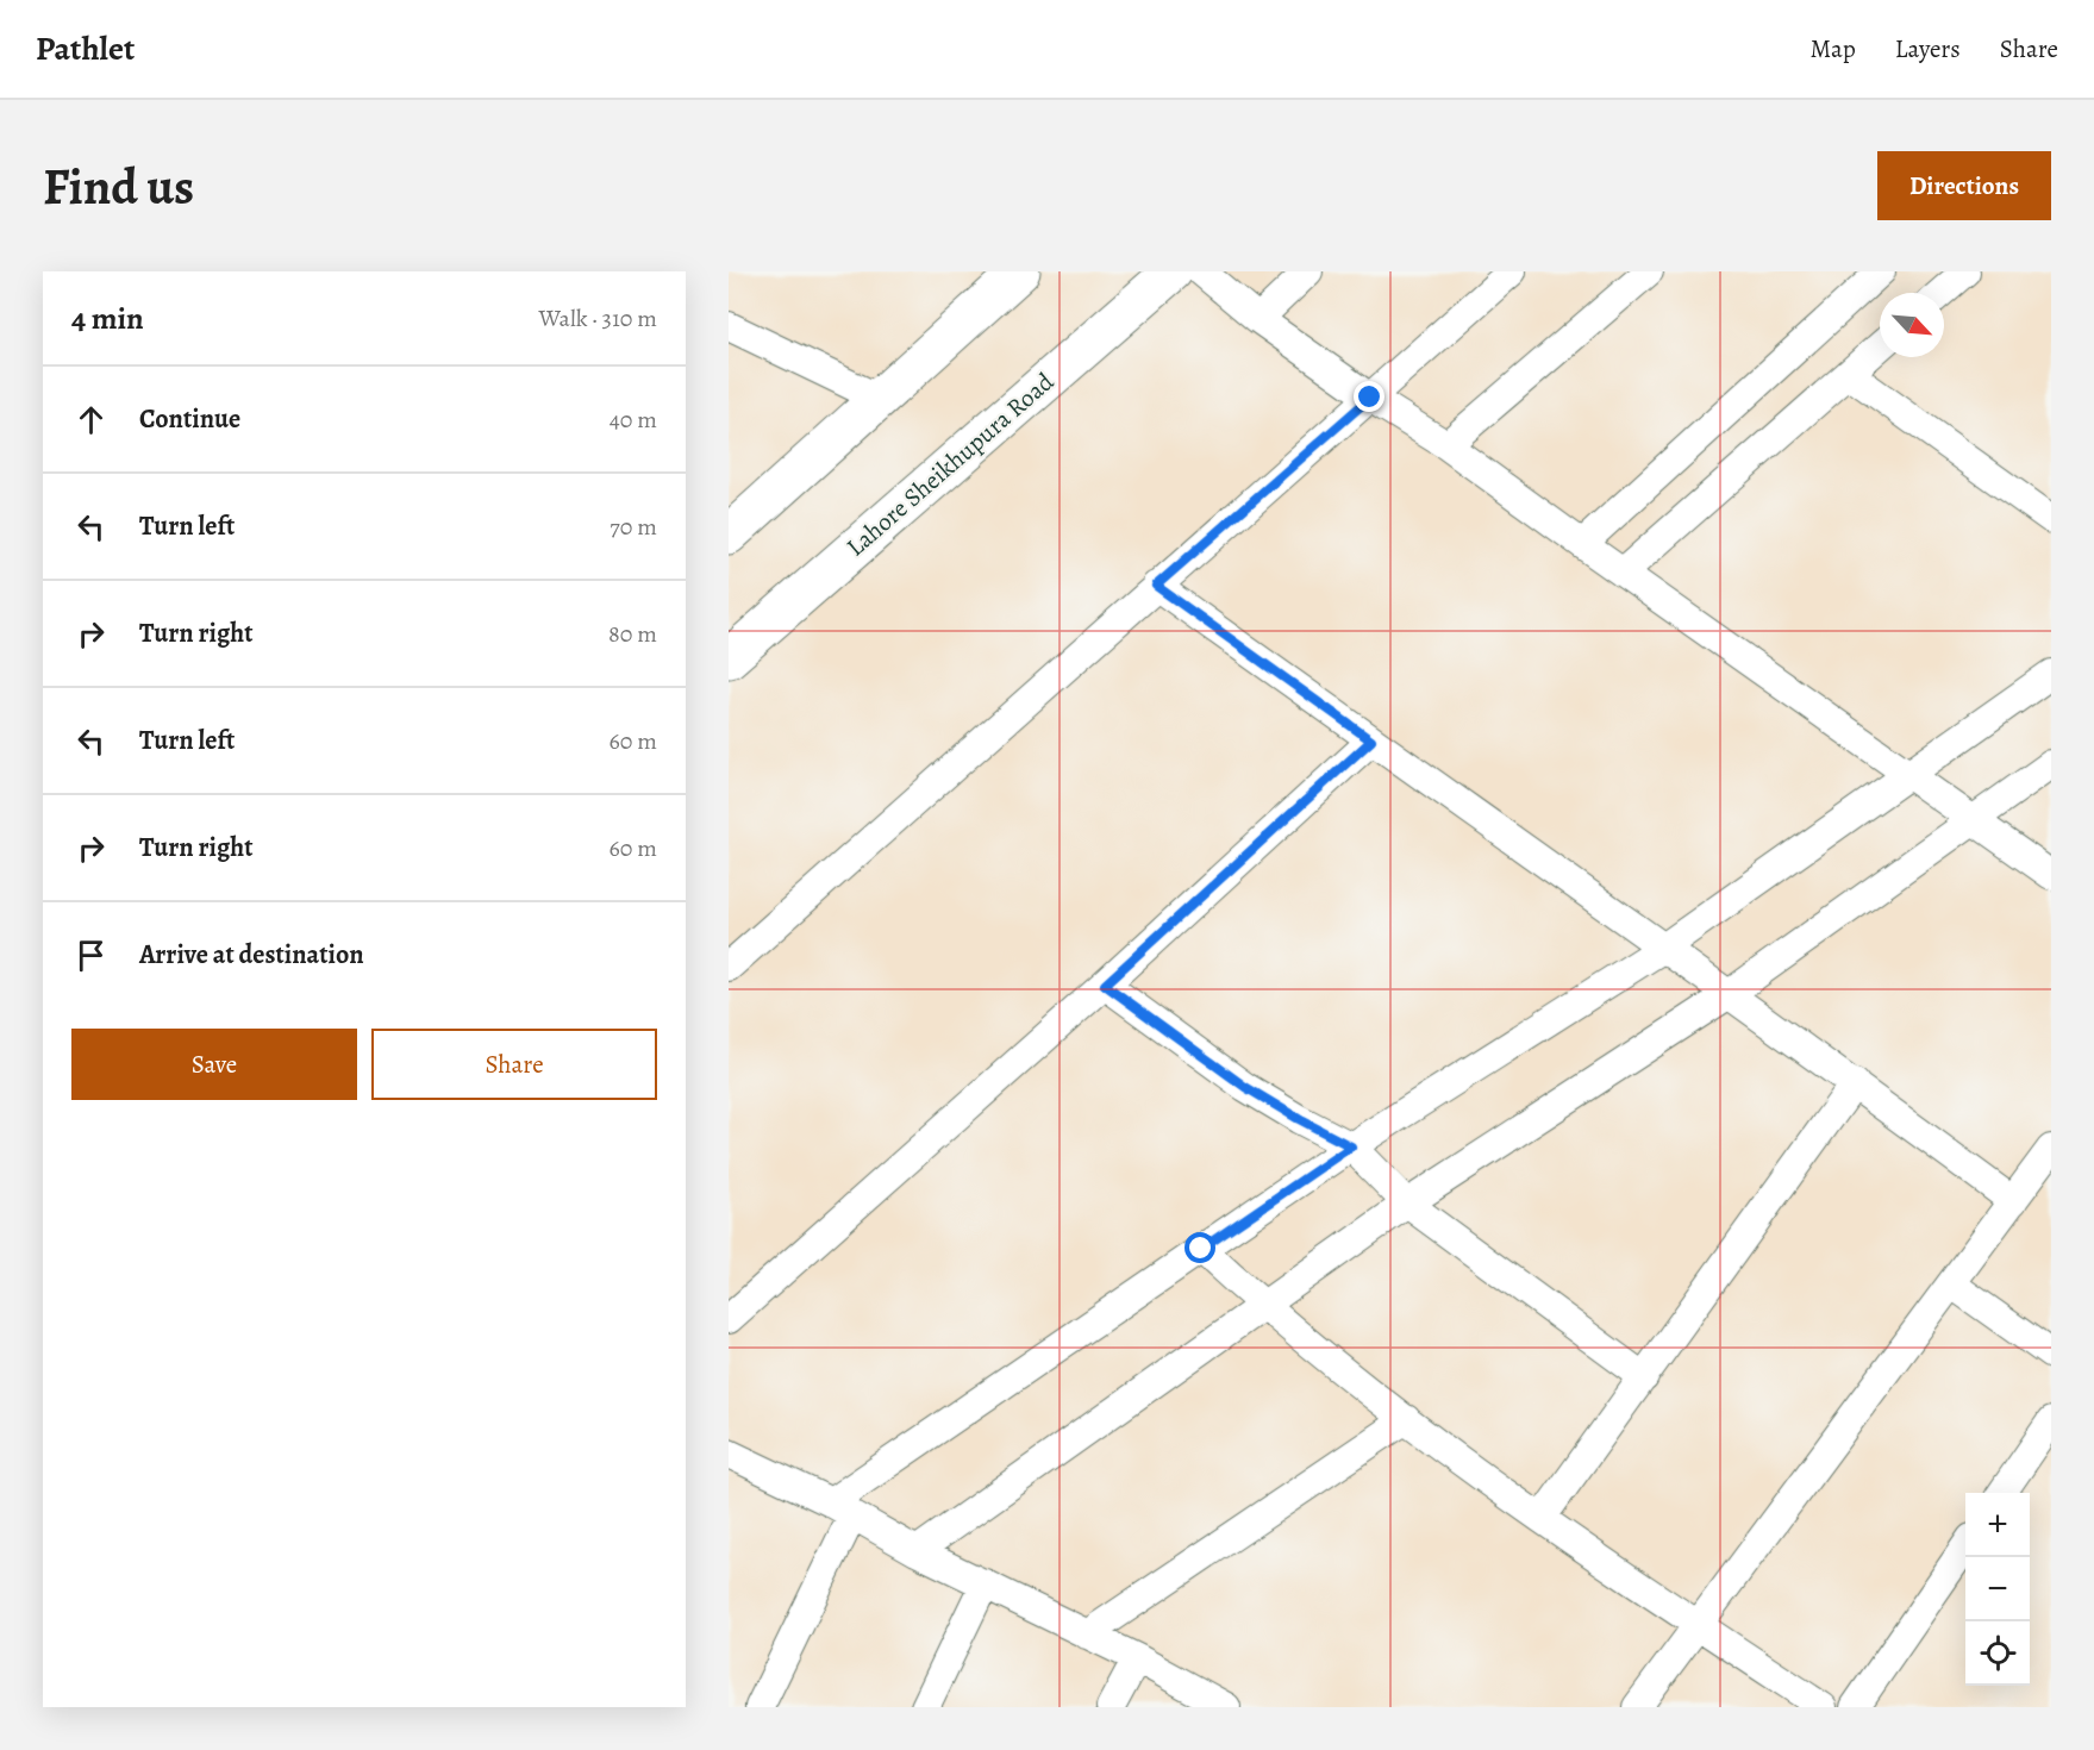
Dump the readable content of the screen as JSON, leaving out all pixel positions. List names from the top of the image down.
{
  "streets": {
    "highway": ["Lahore Sheikhupura Road"]
  },
  "north": "bottom right",
  "page": {
    "header": "Pathlet",
    "nav": ["Map", "Layers", "Share"],
    "buttons": [
      "Directions",
      ["Save", "Share"]
    ],
    "title": "Find us",
    "heading": ["4 min", "Walk · 310 m"],
    "list": [
      ["Continue", "40 m"],
      ["Turn left", "70 m"],
      ["Turn right", "80 m"],
      ["Turn left", "60 m"],
      ["Turn right", "60 m"],
      "Arrive at destination"
    ],
    "map_buttons": ["+", "−"]
  }
}
